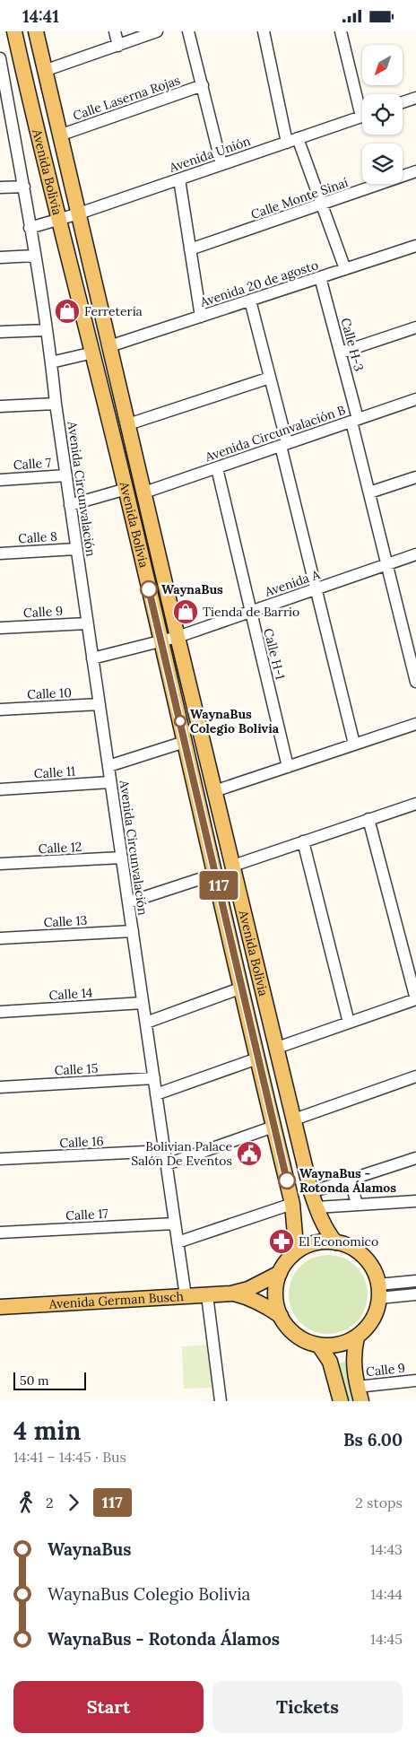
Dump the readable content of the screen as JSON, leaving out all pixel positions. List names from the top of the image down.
{
  "streets": {
    "main road": ["Avenida Bolivia", "Avenida German Busch"],
    "street": [
      "Calle Laserna Rojas",
      "Avenida Unión",
      "Calle Monte Sinaí",
      "Avenida 20 de agosto",
      "Calle H-3",
      "Avenida Circunvalación B",
      "Calle 7",
      "Avenida Circunvalación",
      "Calle 8",
      "Avenida A",
      "Calle 9",
      "Calle H-1",
      "Calle 10",
      "Calle 11",
      "Calle 12",
      "Calle 13",
      "Calle 14",
      "Calle 15",
      "Calle 16",
      "Calle 17"
    ]
  },
  "crossings": [
    ["Calle Laserna Rojas", "Avenida Bolivia"],
    ["Avenida Unión", "Avenida Bolivia"],
    ["Avenida Unión", "Avenida Circunvalación"],
    ["Avenida Bolivia", "Avenida 20 de agosto"],
    ["Avenida Bolivia", "Avenida Circunvalación B"],
    ["Avenida Bolivia", "Avenida A"],
    ["Avenida Bolivia", "Avenida German Busch"],
    ["Avenida 20 de agosto", "Calle H-3"],
    ["Calle H-3", "Avenida Circunvalación B"],
    ["Calle H-3", "Avenida A"],
    ["Avenida Circunvalación B", "Calle H-1"],
    ["Calle 7", "Avenida Circunvalación"],
    ["Avenida Circunvalación", "Calle 8"],
    ["Avenida Circunvalación", "Avenida A"],
    ["Avenida Circunvalación", "Calle 9"],
    ["Avenida Circunvalación", "Calle 10"],
    ["Avenida Circunvalación", "Calle 11"],
    ["Avenida Circunvalación", "Calle 12"],
    ["Avenida Circunvalación", "Calle 13"],
    ["Avenida Circunvalación", "Calle 14"],
    ["Avenida Circunvalación", "Calle 15"],
    ["Avenida Circunvalación", "Calle 16"],
    ["Avenida Circunvalación", "Calle 17"],
    ["Avenida Circunvalación", "Avenida German Busch"],
    ["Avenida A", "Calle H-1"]
  ],
  "places": {
    "shop": ["Ferretería", "Tienda de Barrio"],
    "other": ["WaynaBus", "WaynaBus Colegio Bolivia", "WaynaBus - Rotonda Álamos"],
    "public building": ["Bolivian Palace Salón De Eventos"],
    "pharmacy": ["El Economico"]
  },
  "lines": ["bus line 117"],
  "scale_bar": "50 m",
  "north": "bottom left",
  "page": {
    "status": "14:41",
    "on_map": "117",
    "scale": "50 m",
    "heading": ["4 min", "14:41 – 14:45 · Bus", "Bs 6.00"],
    "legs": ["2", "117", "2 stops"],
    "list": [
      {
        "name": "WaynaBus",
        "value": "14:43"
      },
      {
        "name": "WaynaBus Colegio Bolivia",
        "value": "14:44"
      },
      {
        "name": "WaynaBus - Rotonda Álamos",
        "value": "14:45"
      }
    ],
    "buttons": ["Start", "Tickets"]
  }
}
